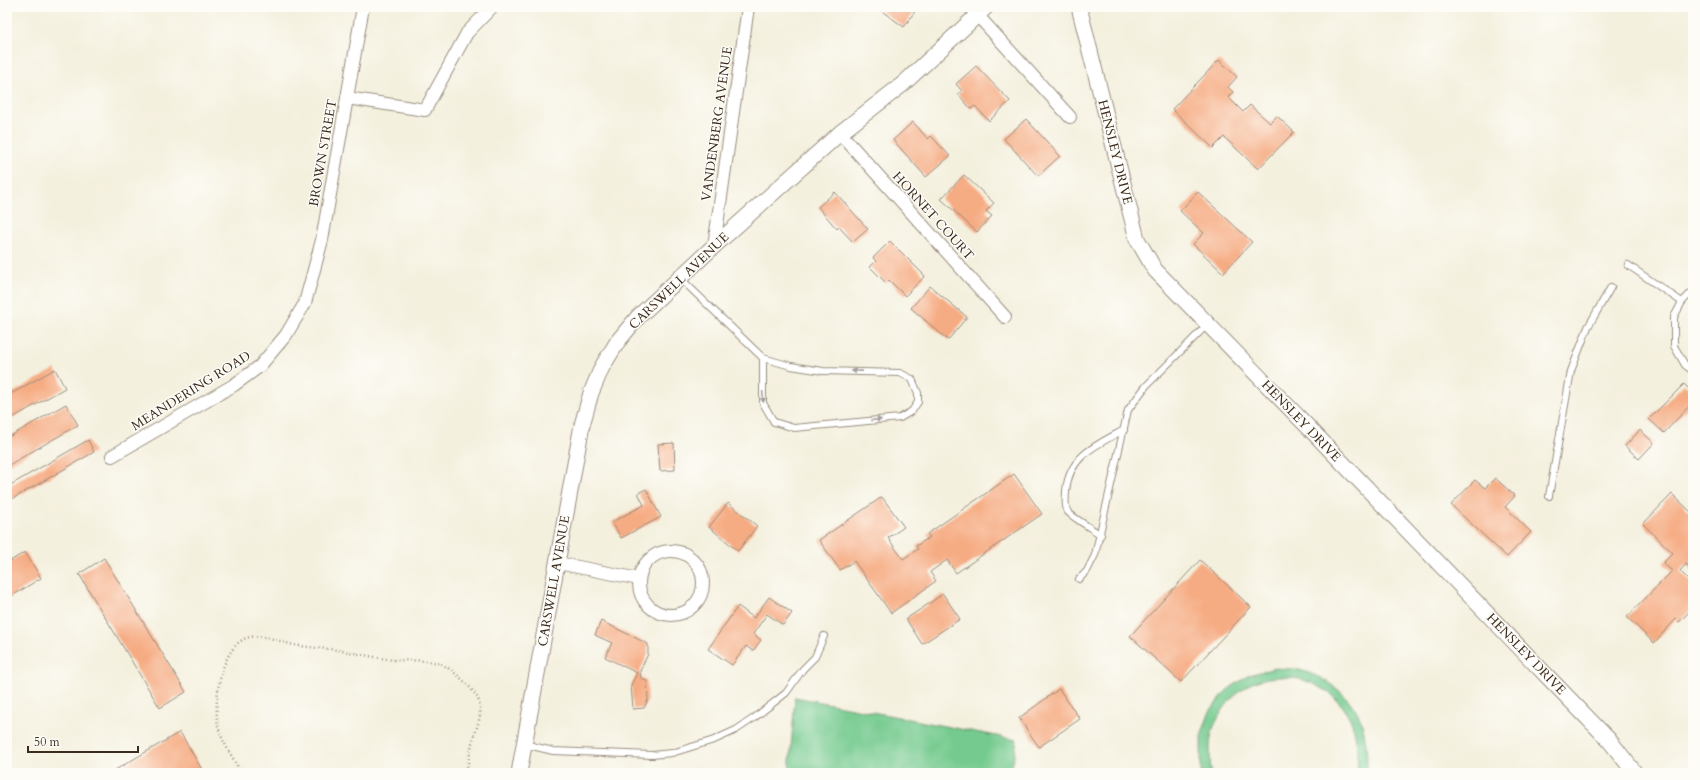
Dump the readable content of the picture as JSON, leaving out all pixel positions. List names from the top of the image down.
{
  "streets": {
    "street": [
      "VANDENBERG AVENUE",
      "HENSLEY DRIVE",
      "BROWN STREET",
      "HORNET COURT",
      "CARSWELL AVENUE",
      "MEANDERING ROAD"
    ]
  },
  "crossings": [
    ["VANDENBERG AVENUE", "CARSWELL AVENUE"],
    ["BROWN STREET", "MEANDERING ROAD"],
    ["HORNET COURT", "CARSWELL AVENUE"]
  ],
  "scale_bar": "50 m"
}
